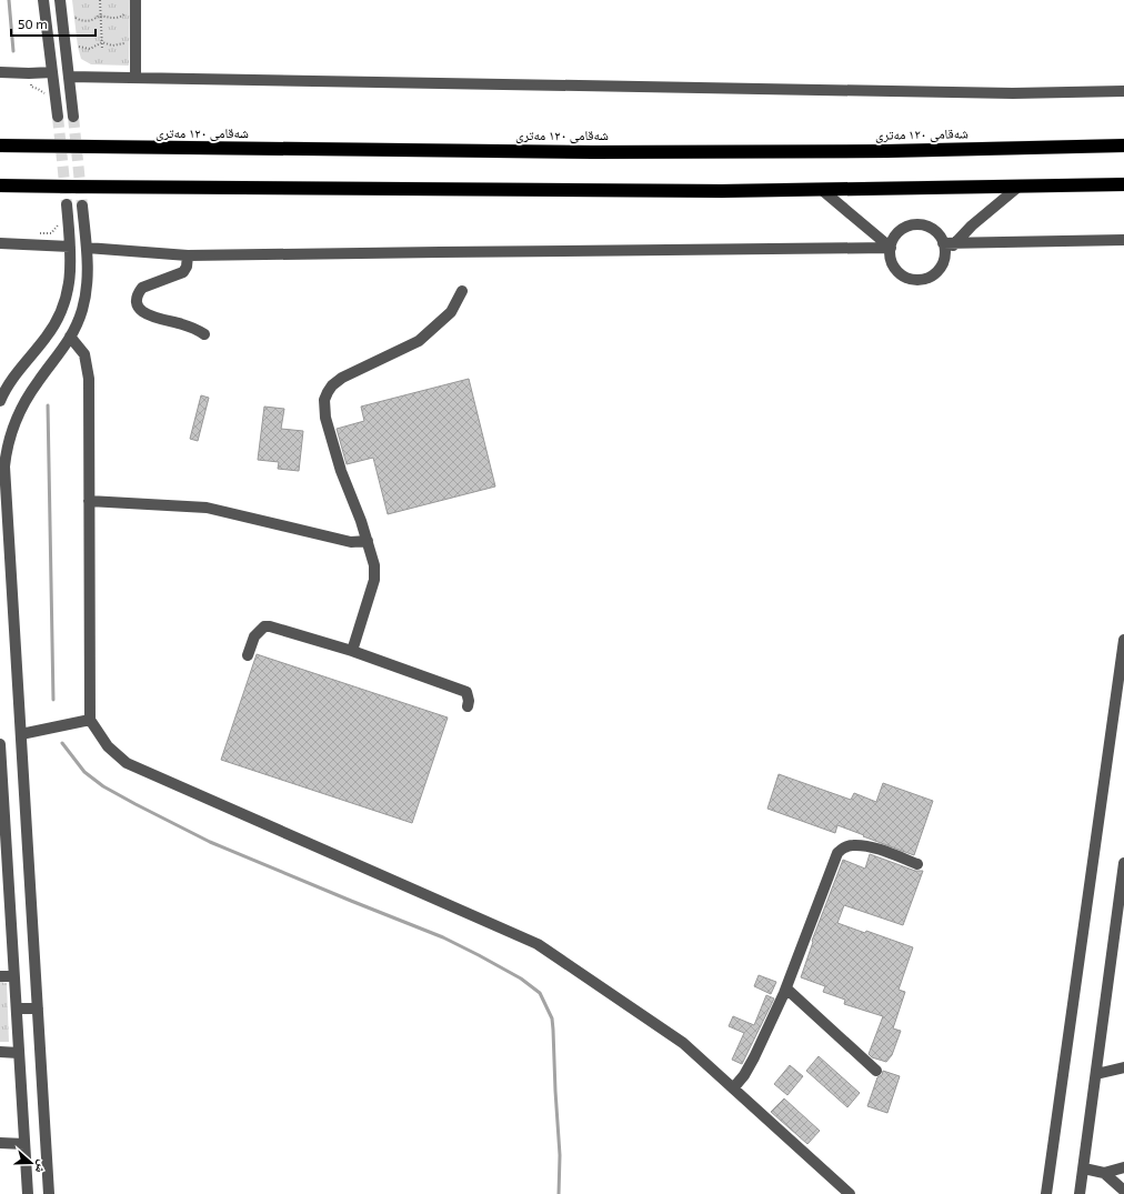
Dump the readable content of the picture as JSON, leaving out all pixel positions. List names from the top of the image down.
{
  "streets": {
    "highway": ["شەقامی ١٢٠ مەتری"]
  },
  "scale_bar": "50 m",
  "north": "right"
}
